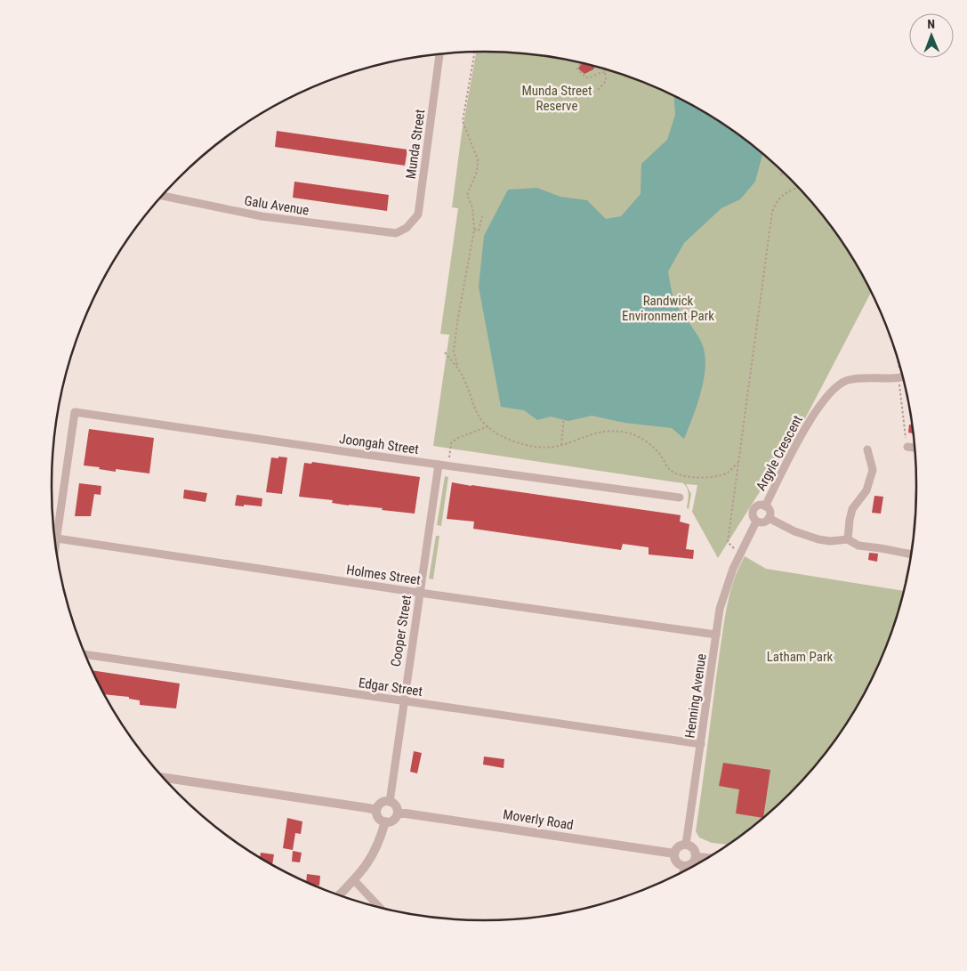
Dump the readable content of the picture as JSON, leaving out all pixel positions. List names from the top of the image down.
{
  "streets": {
    "street": [
      "Munda Street",
      "Galu Avenue",
      "Joongah Street",
      "Argyle Crescent",
      "Holmes Street",
      "Cooper Street",
      "Edgar Street",
      "Henning Avenue",
      "Moverly Road"
    ]
  },
  "crossings": [
    ["Munda Street", "Galu Avenue"],
    ["Joongah Street", "Holmes Street"],
    ["Joongah Street", "Cooper Street"],
    ["Holmes Street", "Cooper Street"],
    ["Holmes Street", "Henning Avenue"],
    ["Cooper Street", "Edgar Street"],
    ["Cooper Street", "Moverly Road"],
    ["Edgar Street", "Henning Avenue"],
    ["Henning Avenue", "Moverly Road"]
  ],
  "parks": ["Munda Street Reserve", "Randwick Environment Park", "Latham Park"],
  "north": "top"
}
